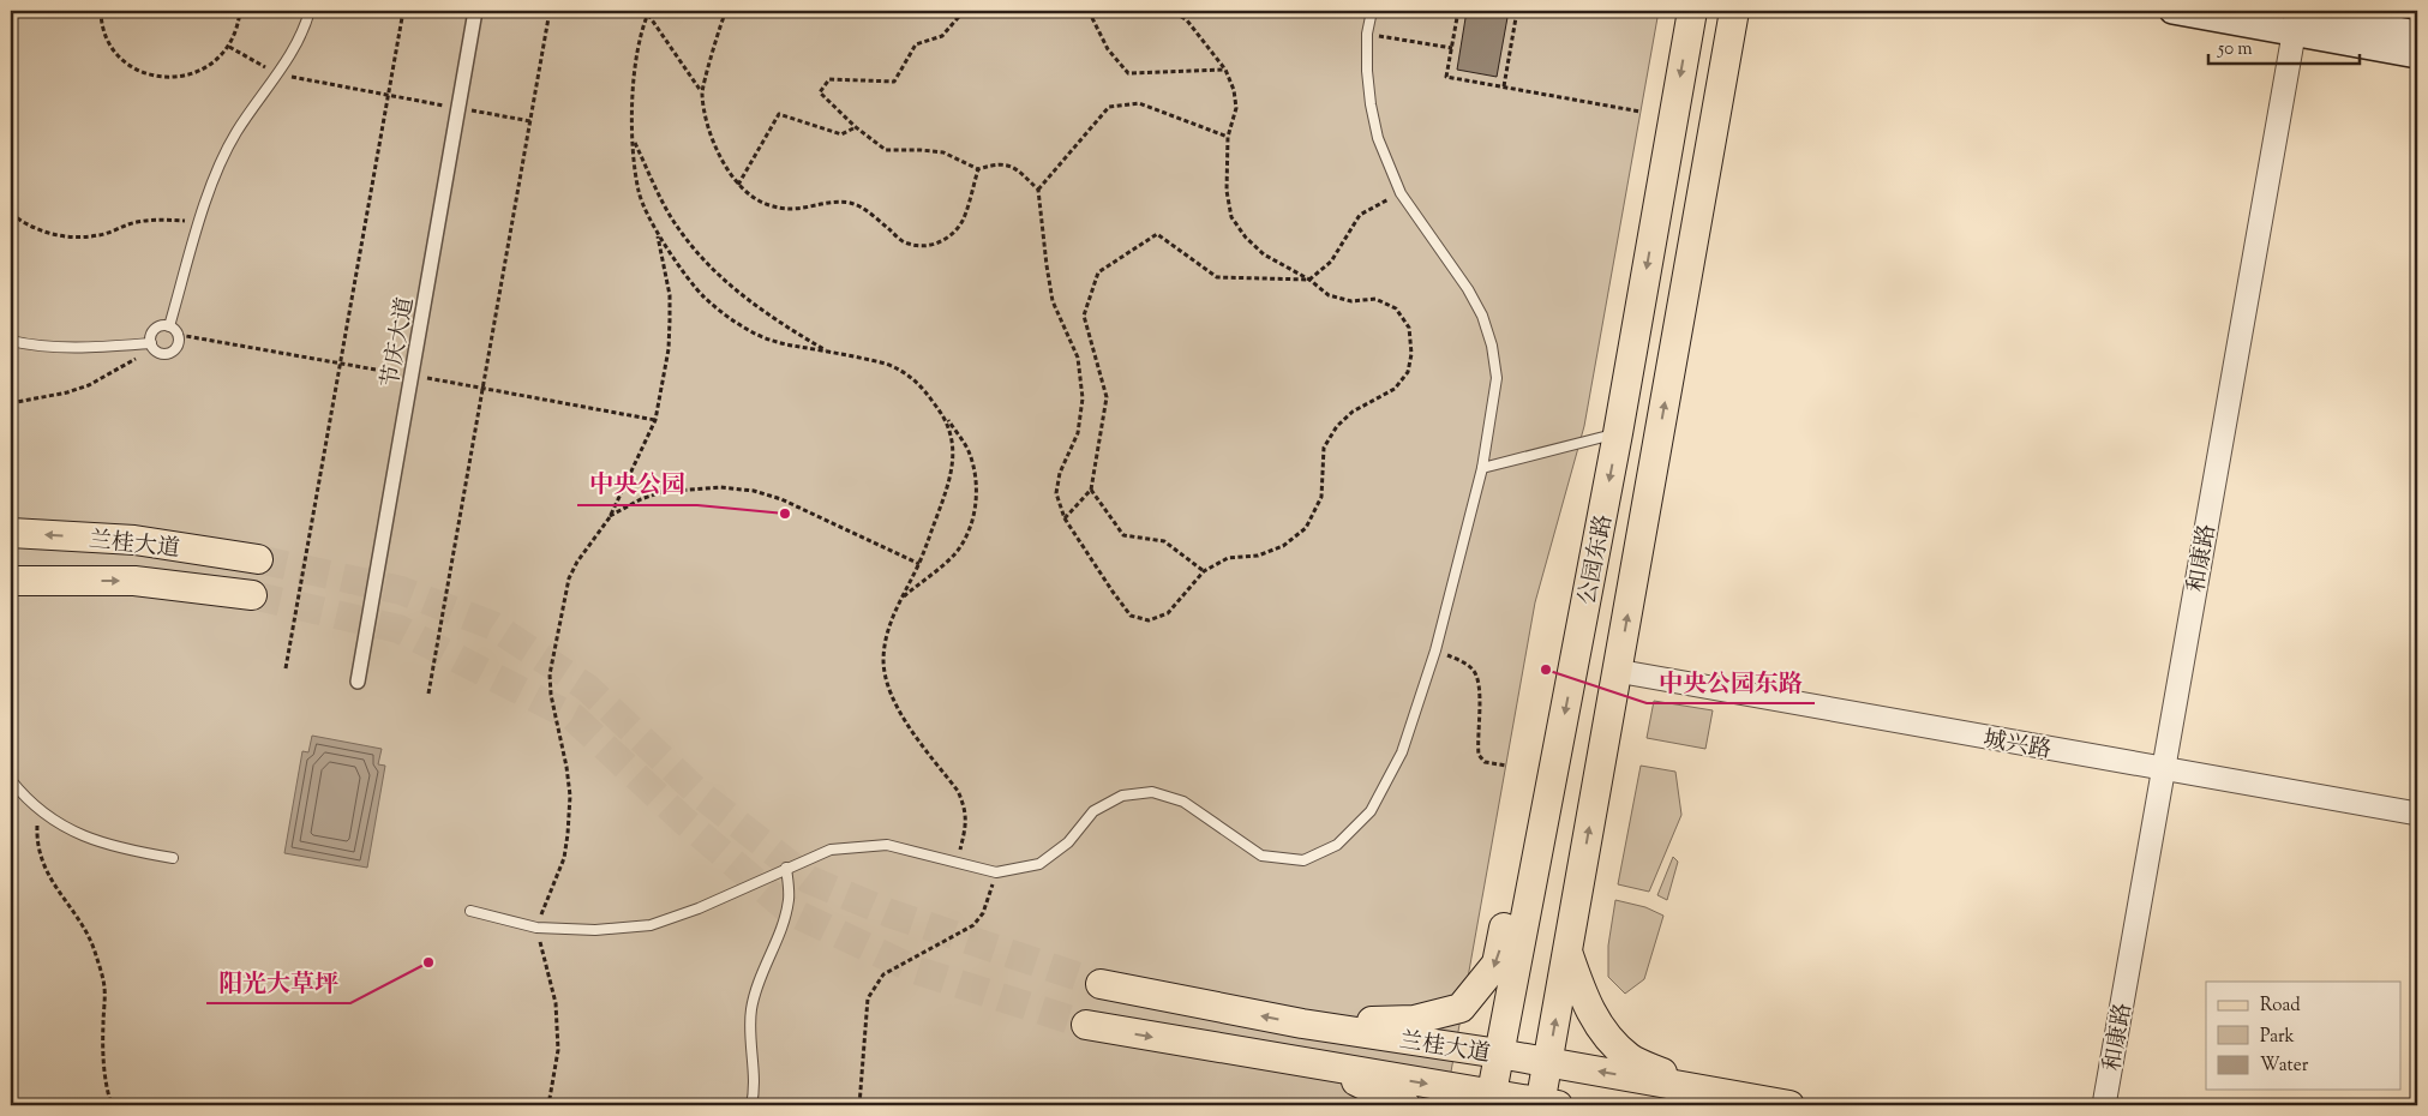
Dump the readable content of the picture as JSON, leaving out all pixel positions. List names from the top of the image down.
{
  "streets": {
    "main road": ["兰桂大道", "公园东路"],
    "street": ["节庆大道", "和康路", "城兴路"]
  },
  "crossings": [
    ["兰桂大道", "公园东路"],
    ["和康路", "城兴路"],
    ["公园东路", "城兴路"]
  ],
  "places": ["中央公园", "中央公园东路", "阳光大草坪"],
  "legend": ["Road", "Park", "Water"],
  "scale_bar": "50 m"
}
